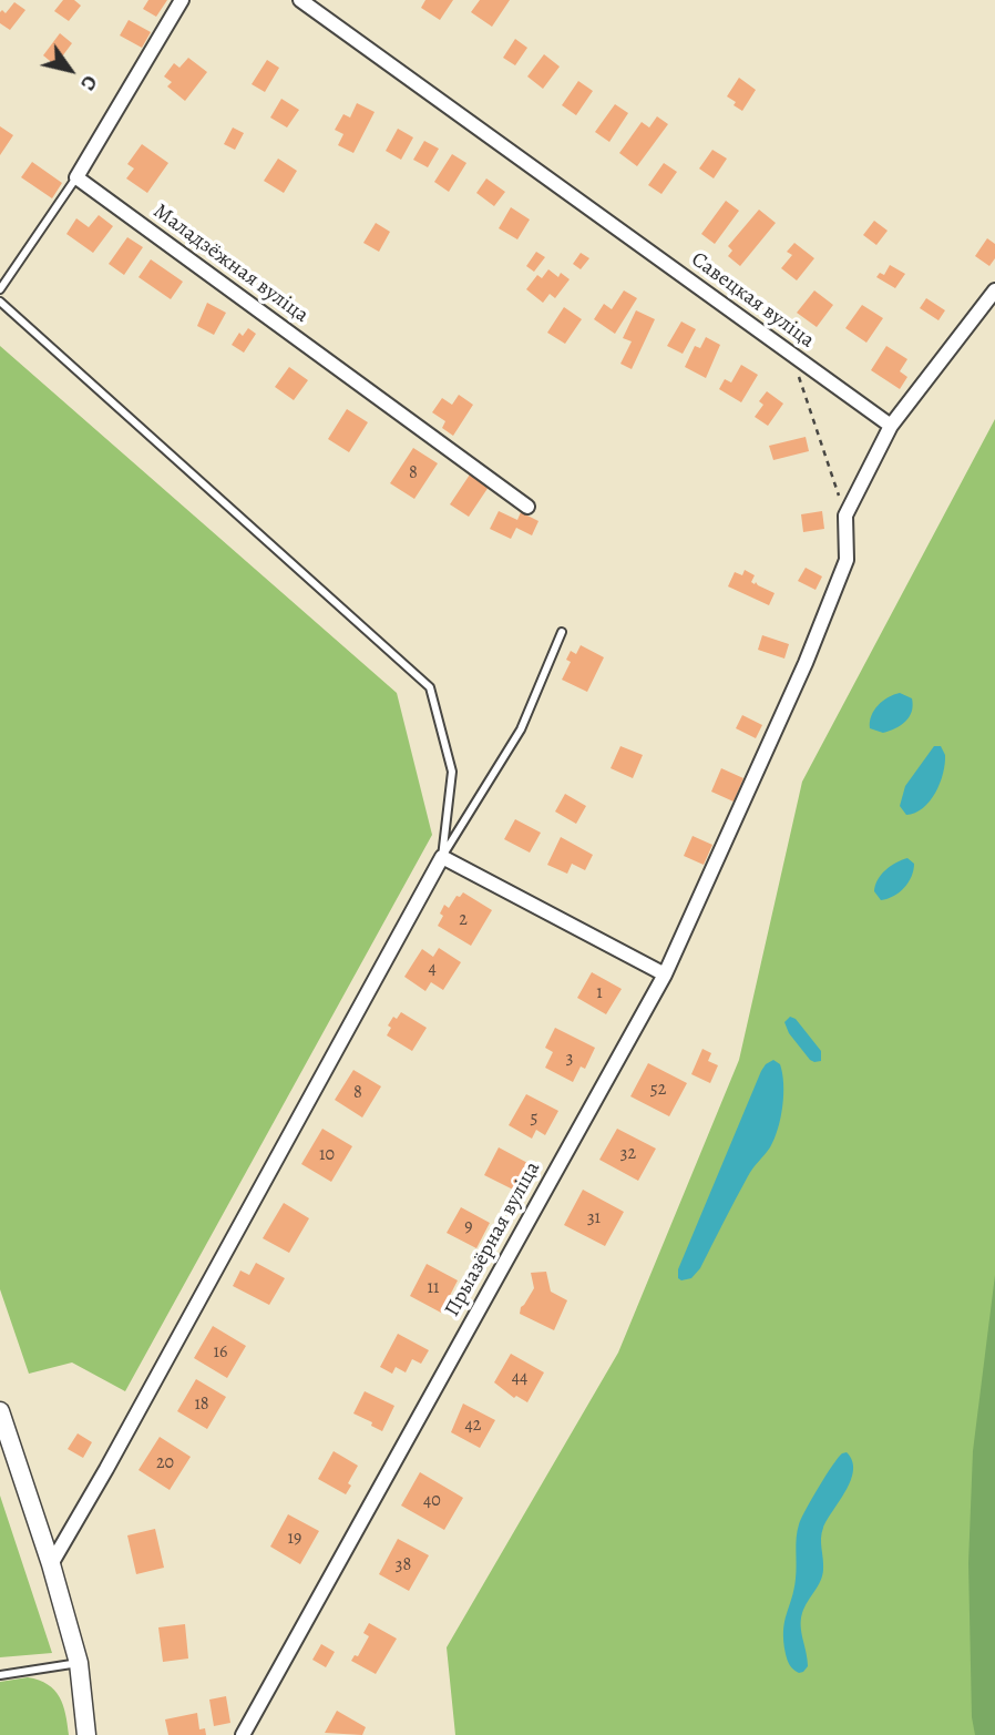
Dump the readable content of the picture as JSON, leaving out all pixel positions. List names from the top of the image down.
{
  "streets": {
    "street": ["Маладзёжная вуліца", "Савецкая вуліца", "Прыазёрная вуліца"]
  },
  "house_numbers": [
    "8",
    "2",
    "4",
    "1",
    "3",
    "52",
    "8",
    "5",
    "32",
    "10",
    "31",
    "9",
    "11",
    "16",
    "44",
    "18",
    "42",
    "20",
    "40",
    "19",
    "38"
  ],
  "north": "bottom right"
}
